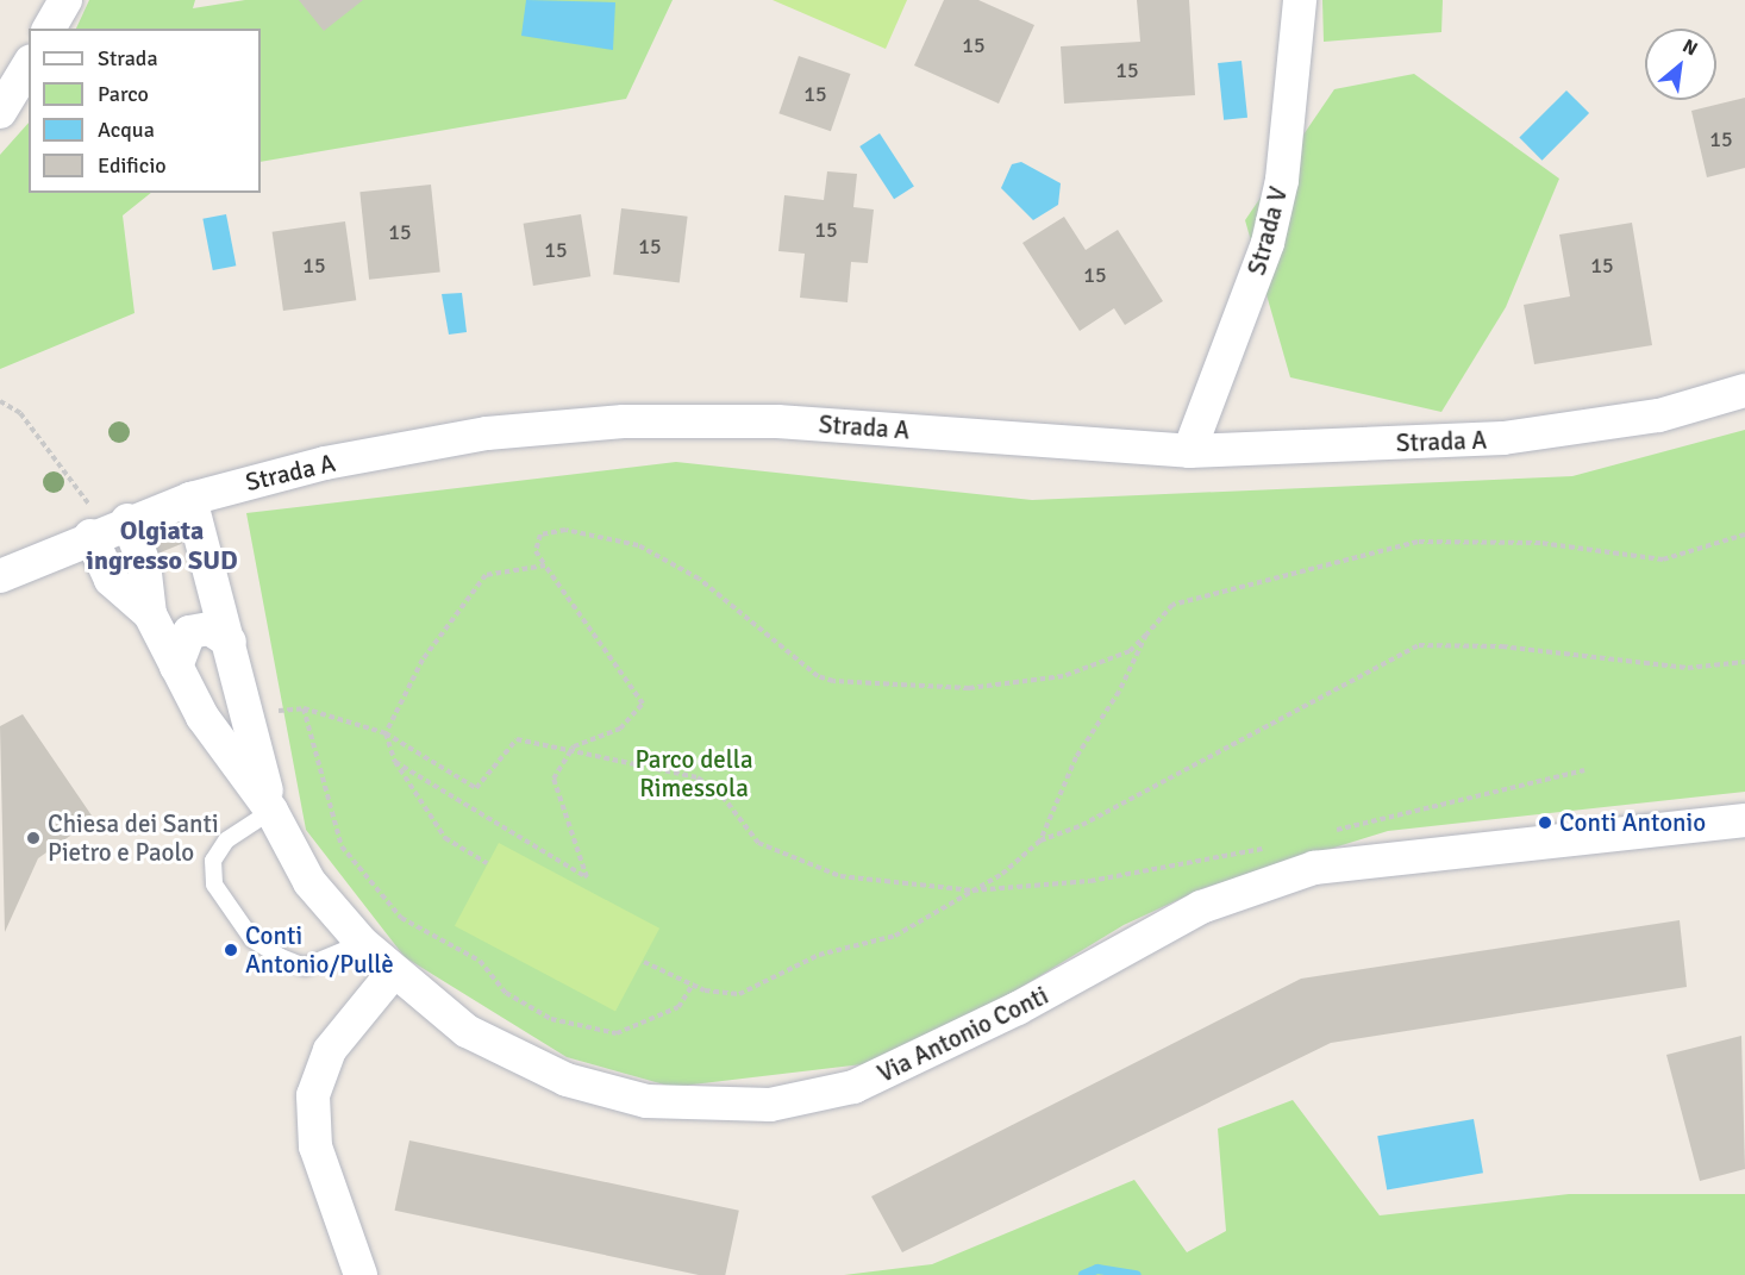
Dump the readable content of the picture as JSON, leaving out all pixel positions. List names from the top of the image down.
{
  "streets": {
    "street": ["Strada V", "Strada A", "Via Antonio Conti"]
  },
  "crossings": [
    ["Strada V", "Strada A"]
  ],
  "districts": ["Olgiata ingresso SUD"],
  "parks": ["Parco della Rimessola"],
  "places": ["Conti Antonio", "Chiesa dei Santi Pietro e Paolo", "Conti Antonio/Pullè"],
  "house_numbers": [
    "15",
    "15",
    "15",
    "15",
    "15",
    "15",
    "15",
    "15",
    "15",
    "15",
    "15"
  ],
  "legend": [
    "Strada",
    "Parco",
    "Acqua",
    "Edificio"
  ],
  "north": "top right"
}
